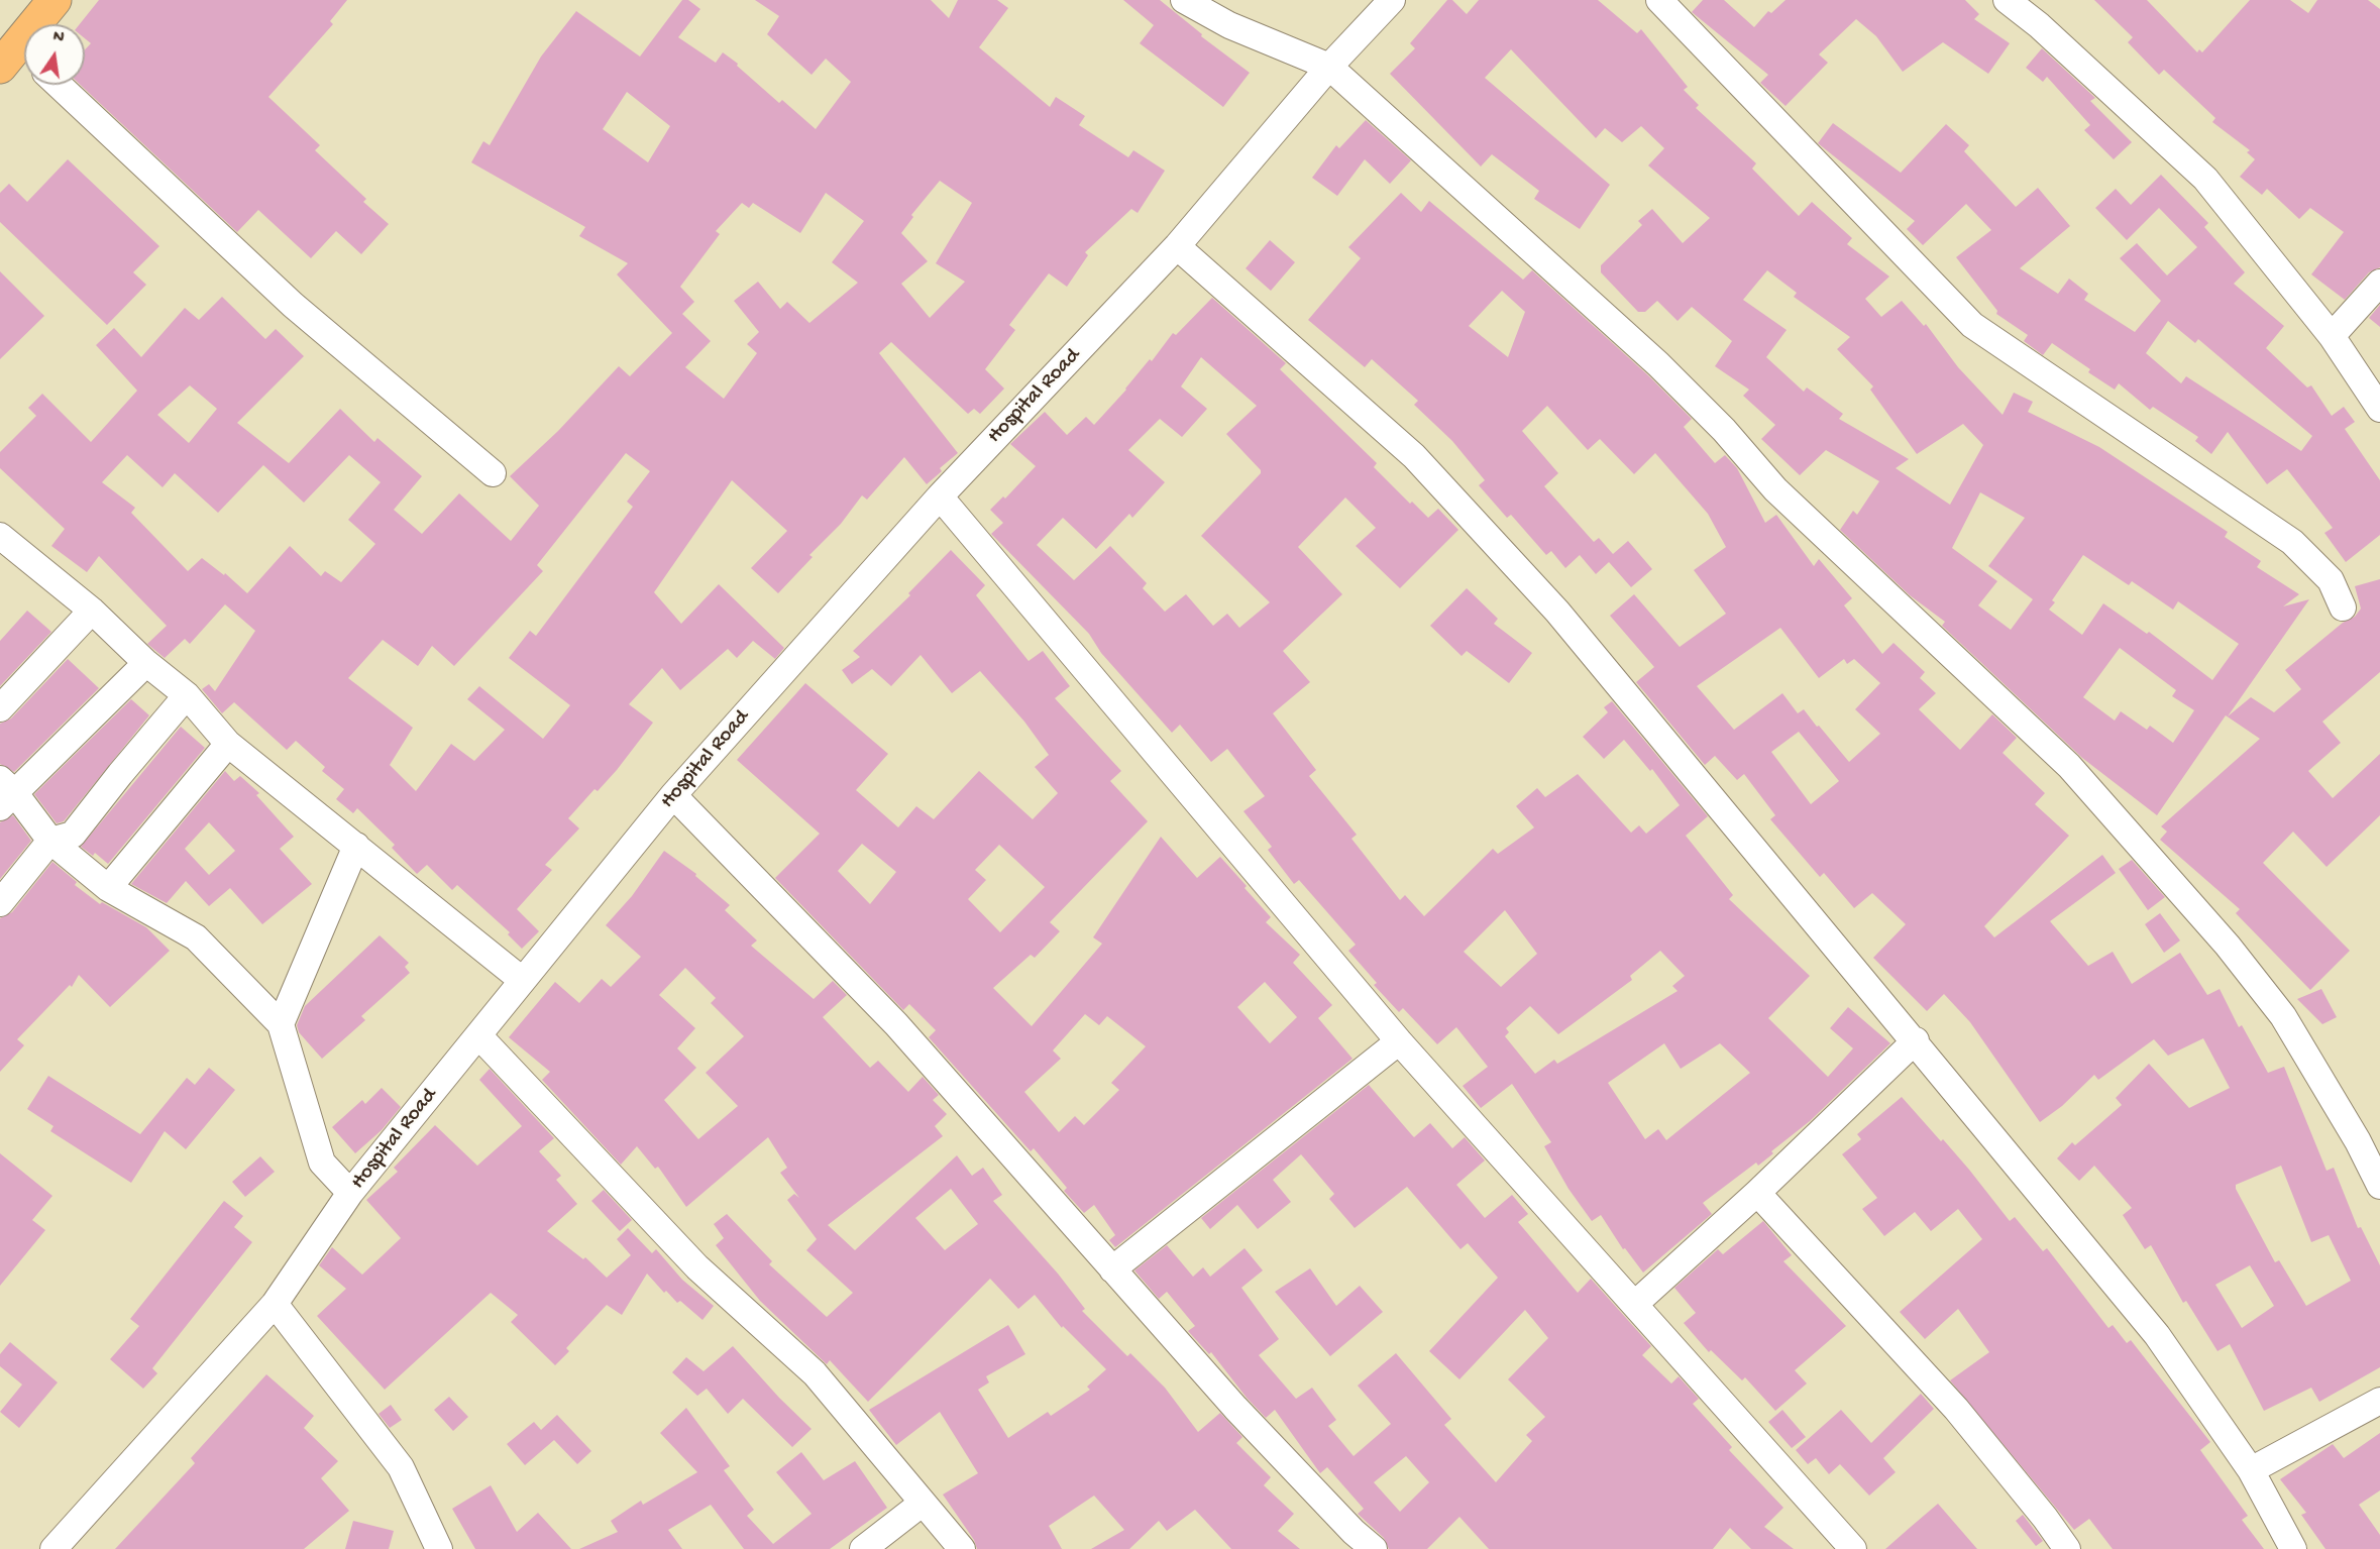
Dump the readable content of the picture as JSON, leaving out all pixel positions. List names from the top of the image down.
{
  "streets": {
    "street": ["Hospital Road"]
  },
  "north": "top"
}
